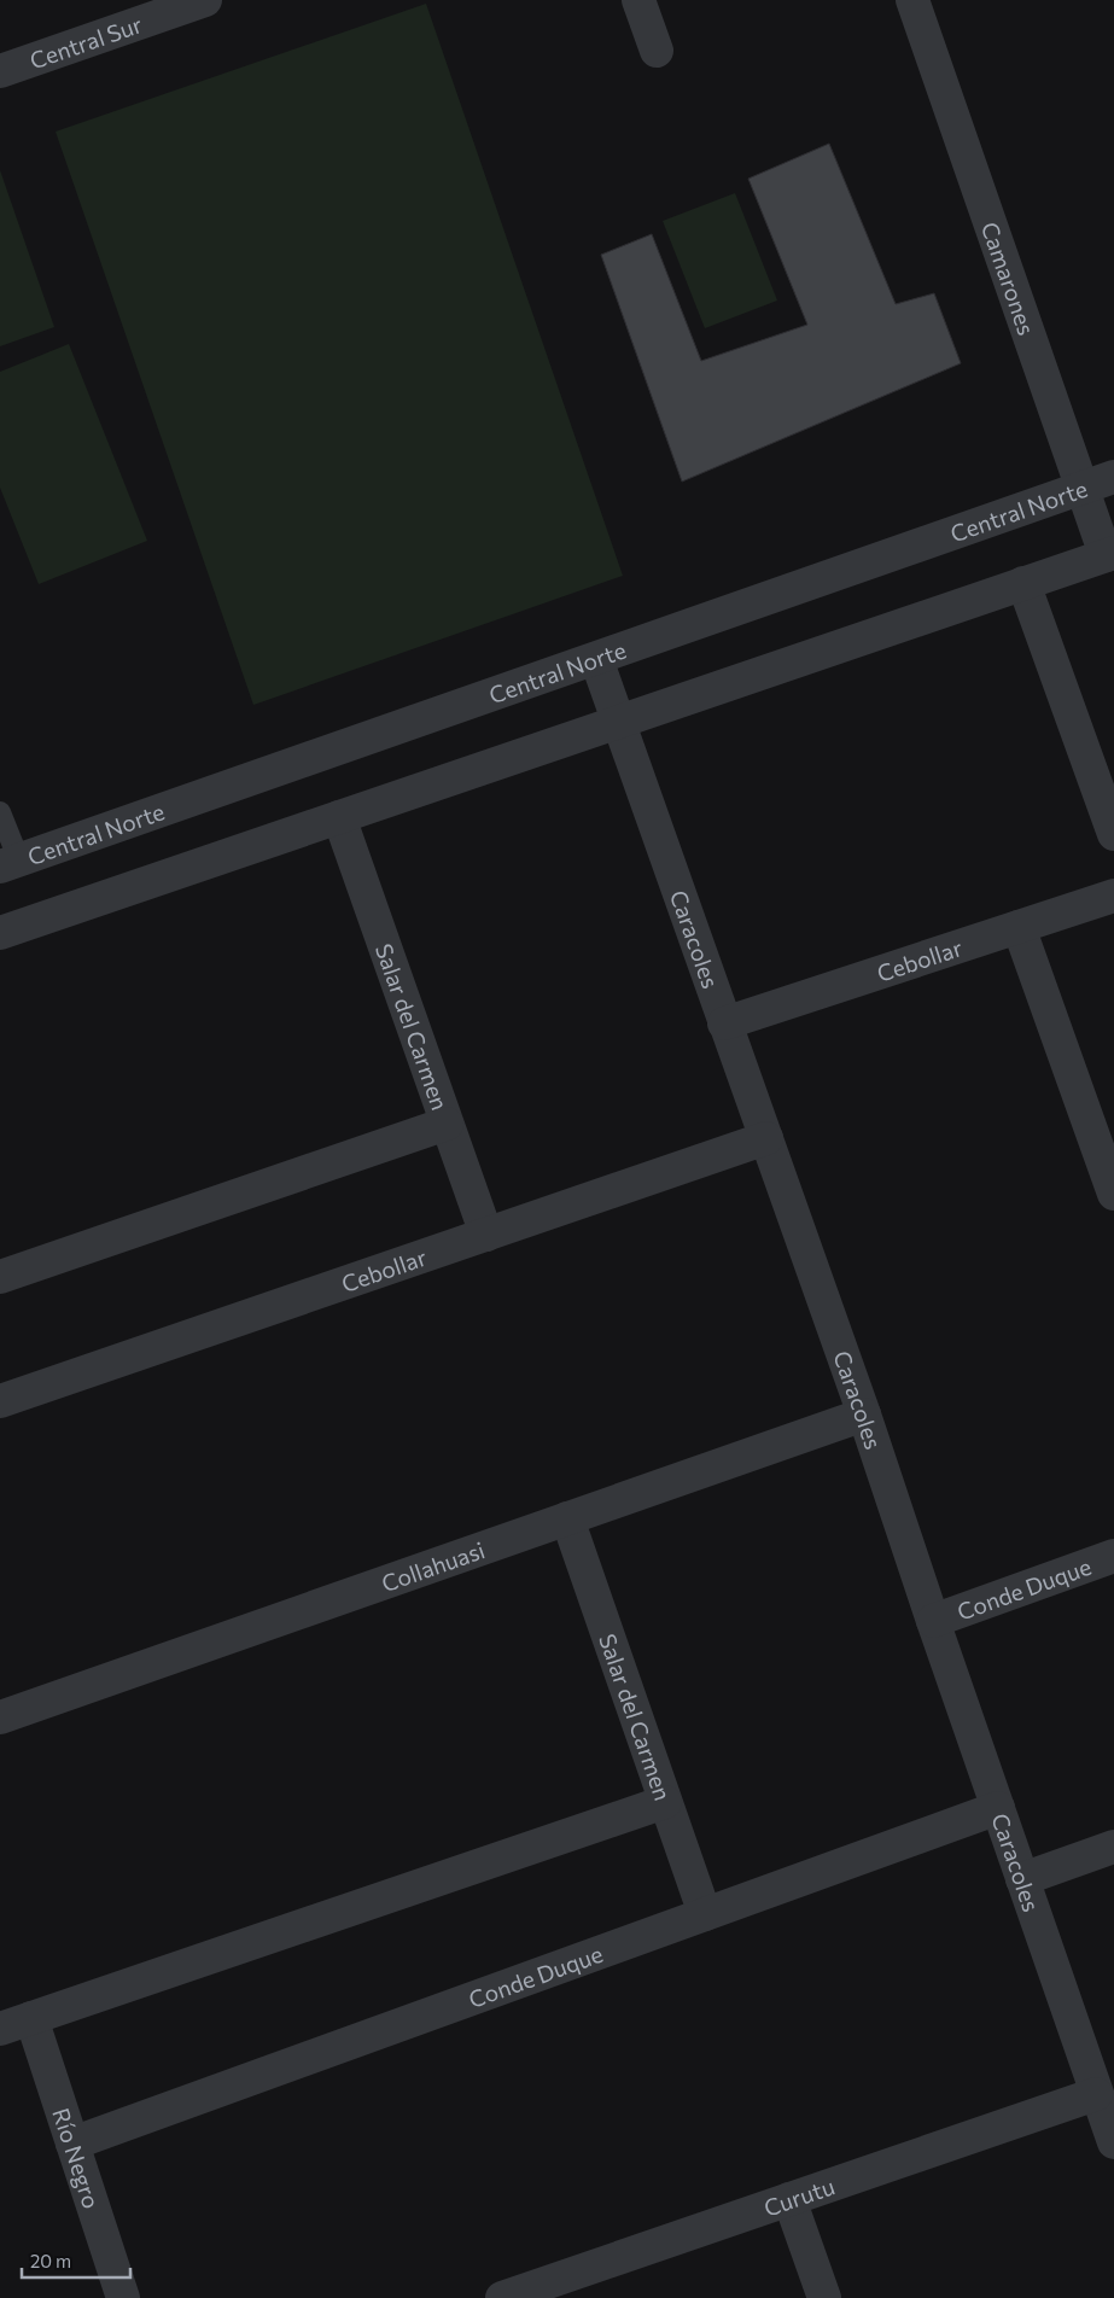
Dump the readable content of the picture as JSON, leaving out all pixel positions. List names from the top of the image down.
{
  "streets": {
    "street": [
      "Central Sur",
      "Camarones",
      "Central Norte",
      "Caracoles",
      "Cebollar",
      "Salar del Carmen",
      "Collahuasi",
      "Conde Duque",
      "Río Negro",
      "Curutu"
    ]
  },
  "crossings": [
    ["Camarones", "Central Norte"],
    ["Central Norte", "Caracoles"],
    ["Caracoles", "Cebollar"],
    ["Caracoles", "Collahuasi"],
    ["Caracoles", "Conde Duque"],
    ["Caracoles", "Curutu"],
    ["Cebollar", "Salar del Carmen"],
    ["Salar del Carmen", "Collahuasi"],
    ["Salar del Carmen", "Conde Duque"],
    ["Conde Duque", "Río Negro"]
  ],
  "scale_bar": "20 m"
}
